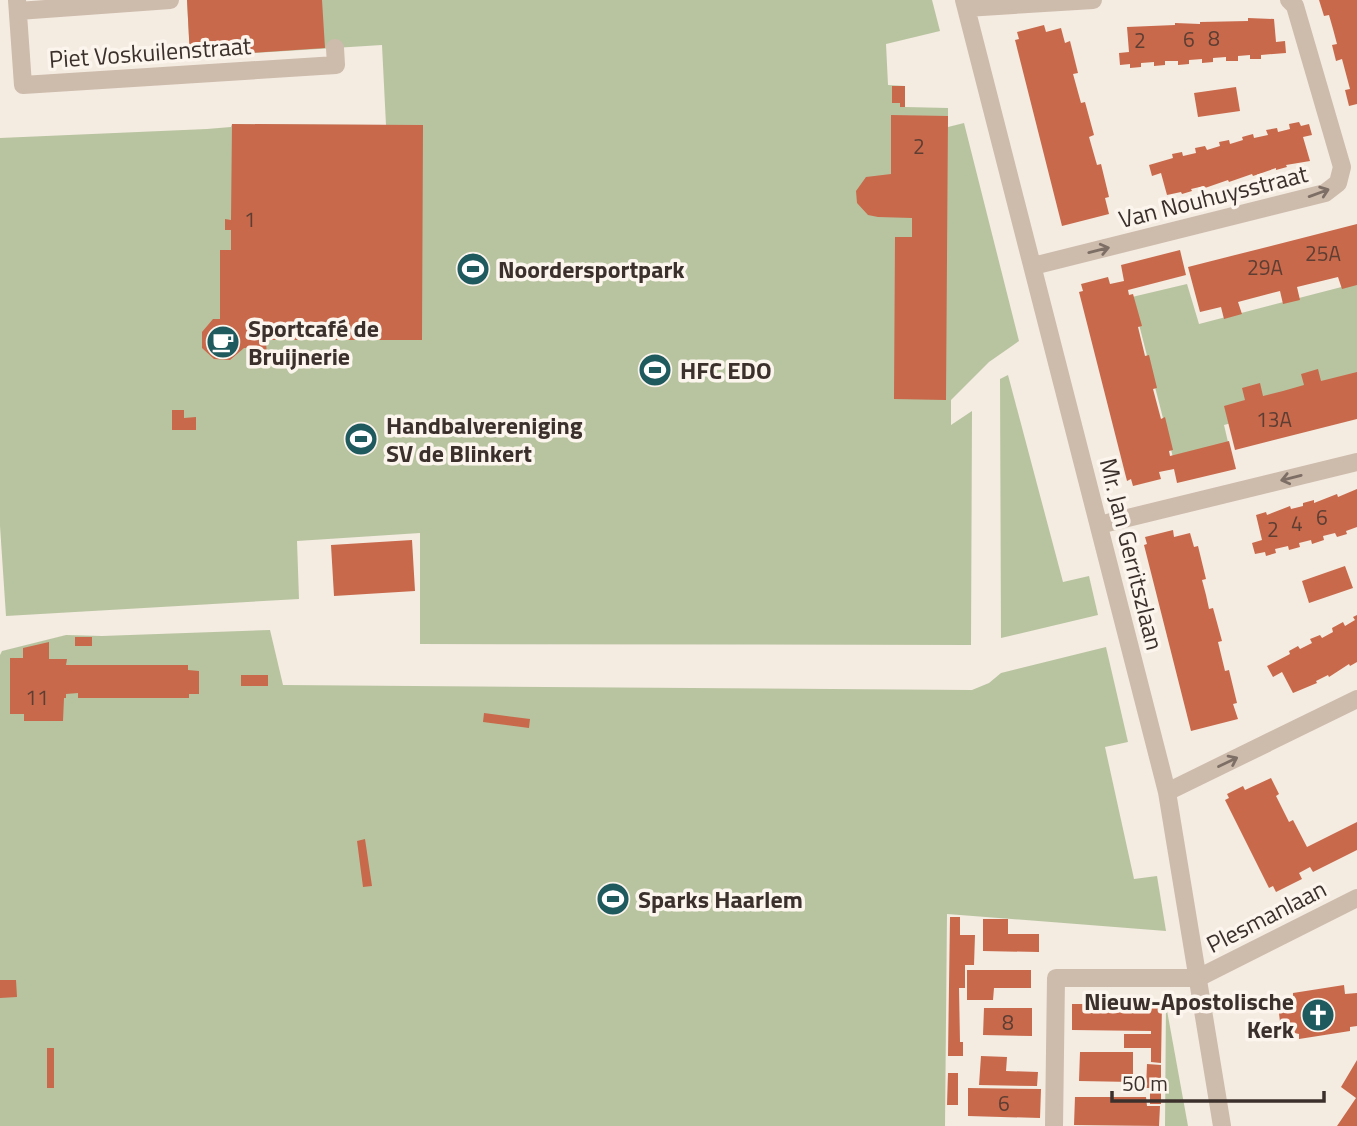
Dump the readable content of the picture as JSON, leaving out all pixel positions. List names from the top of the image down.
{
  "streets": {
    "street": [
      "Piet Voskuilenstraat",
      "Van Nouhuysstraat",
      "Mr. Jan Gerritszlaan",
      "Plesmanlaan"
    ]
  },
  "crossings": [
    ["Van Nouhuysstraat", "Mr. Jan Gerritszlaan"],
    ["Mr. Jan Gerritszlaan", "Plesmanlaan"]
  ],
  "places": {
    "sports": [
      "Noordersportpark",
      "HFC EDO",
      "Handbalvereniging SV de Blinkert",
      "Sparks Haarlem"
    ],
    "cafe": ["Sportcafé de Bruijnerie"],
    "church": ["Nieuw-Apostolische Kerk"]
  },
  "house_numbers": [
    "8",
    "6",
    "2",
    "2",
    "1",
    "25A",
    "29A",
    "13A",
    "6",
    "4",
    "2",
    "11",
    "8",
    "6"
  ],
  "scale_bar": "50 m"
}
